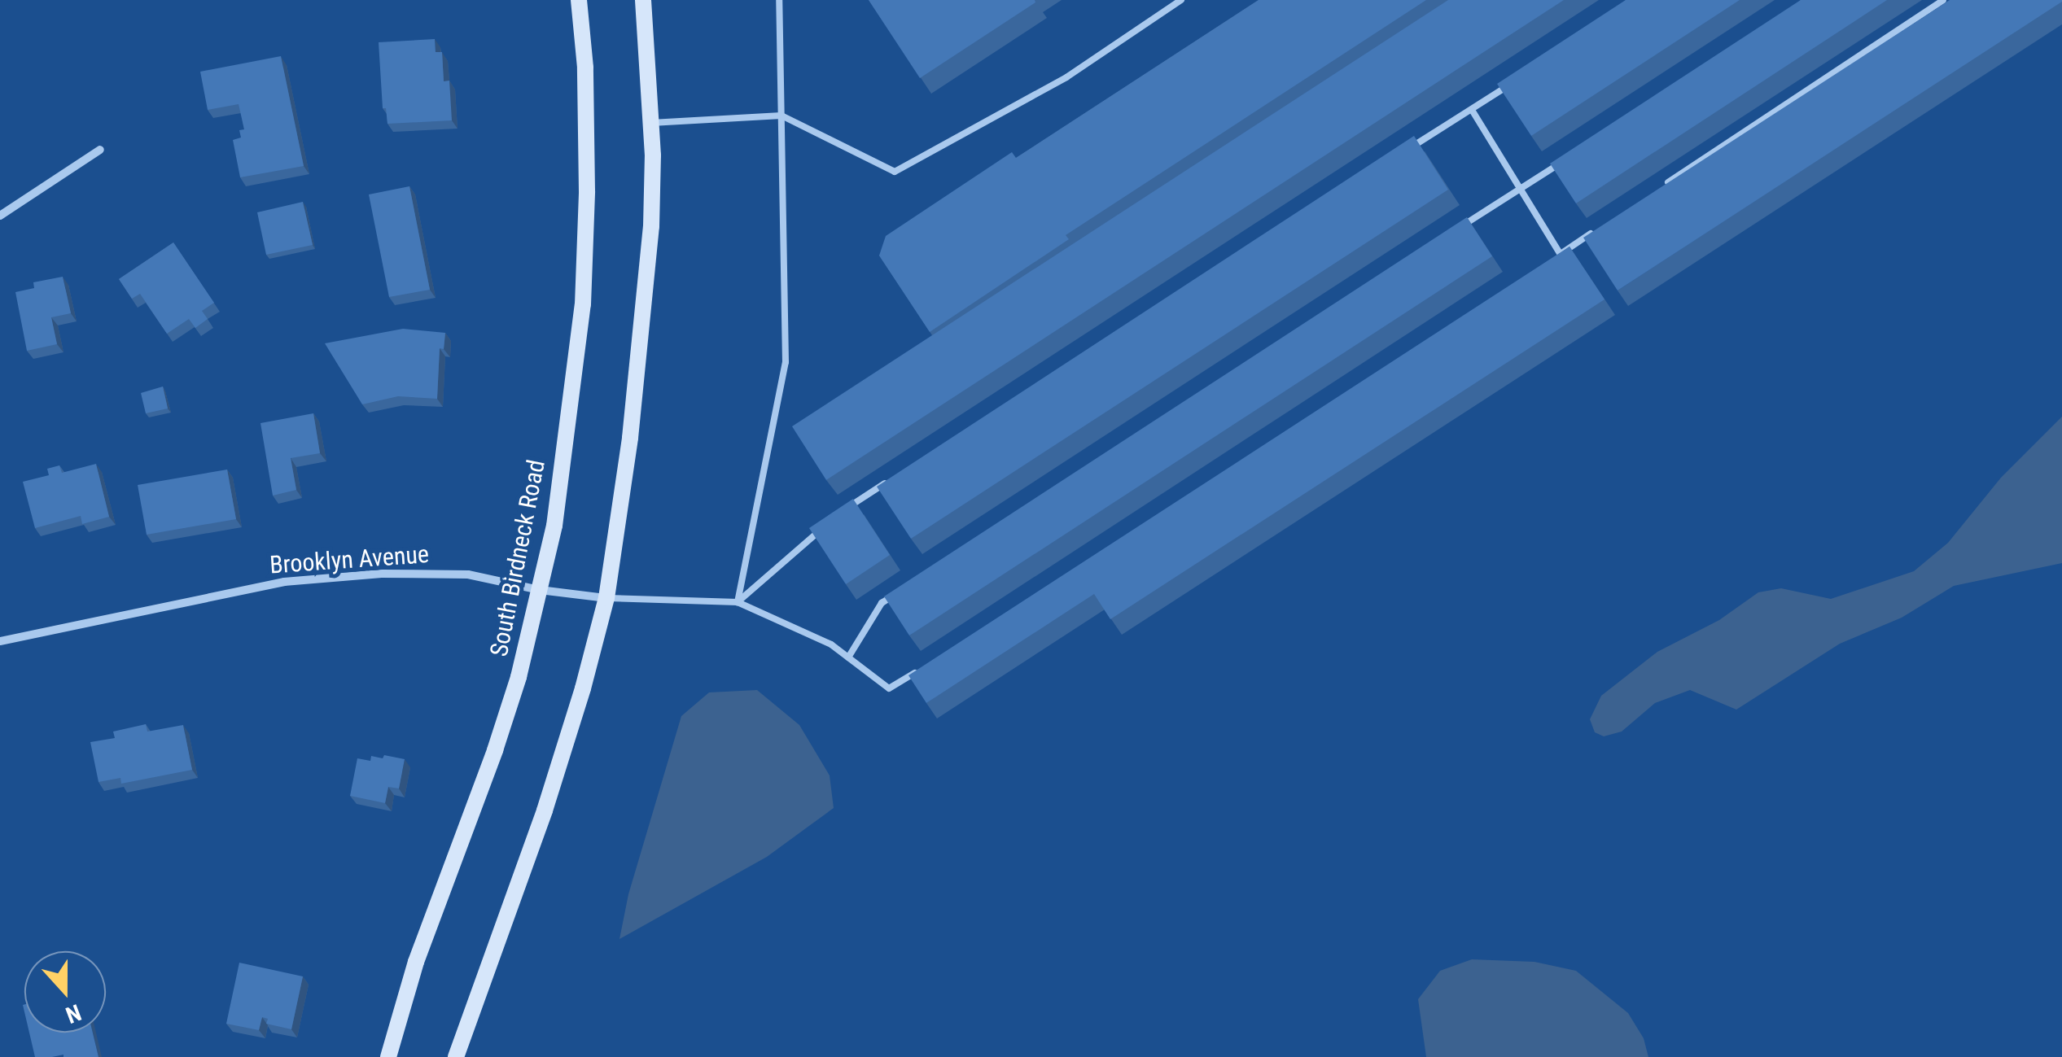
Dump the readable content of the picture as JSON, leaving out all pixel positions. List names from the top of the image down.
{
  "streets": {
    "main road": ["South Birdneck Road"],
    "street": ["Brooklyn Avenue"]
  },
  "crossings": [
    ["South Birdneck Road", "Brooklyn Avenue"]
  ],
  "north": "bottom"
}
